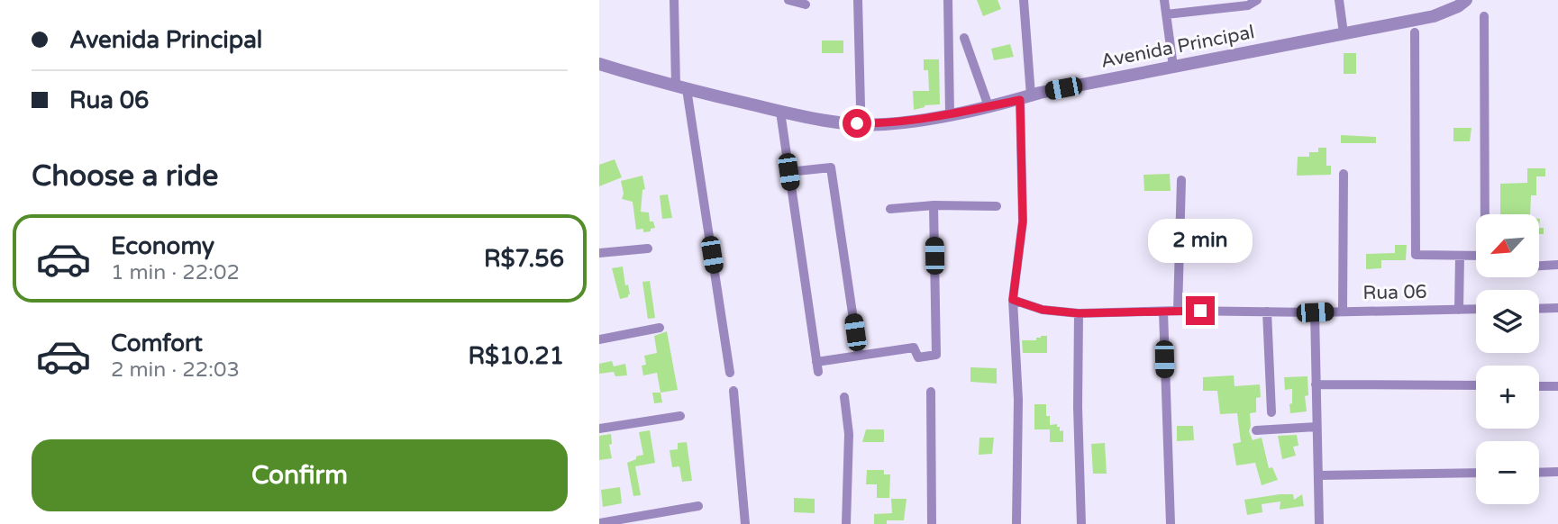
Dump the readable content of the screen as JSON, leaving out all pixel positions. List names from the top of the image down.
{
  "streets": {
    "street": ["Avenida Principal", "Rua 06"]
  },
  "north": "bottom left",
  "page": {
    "banner": ["Avenida Principal", "Rua 06"],
    "heading": "Choose a ride",
    "list": [
      {
        "name": "Economy",
        "note": "1 min · 22:02",
        "value": "R$7.56"
      },
      {
        "name": "Comfort",
        "note": "2 min · 22:03",
        "value": "R$10.21"
      }
    ],
    "map_buttons": ["+", "−"],
    "bubble": "2 min",
    "buttons": "Confirm"
  }
}
